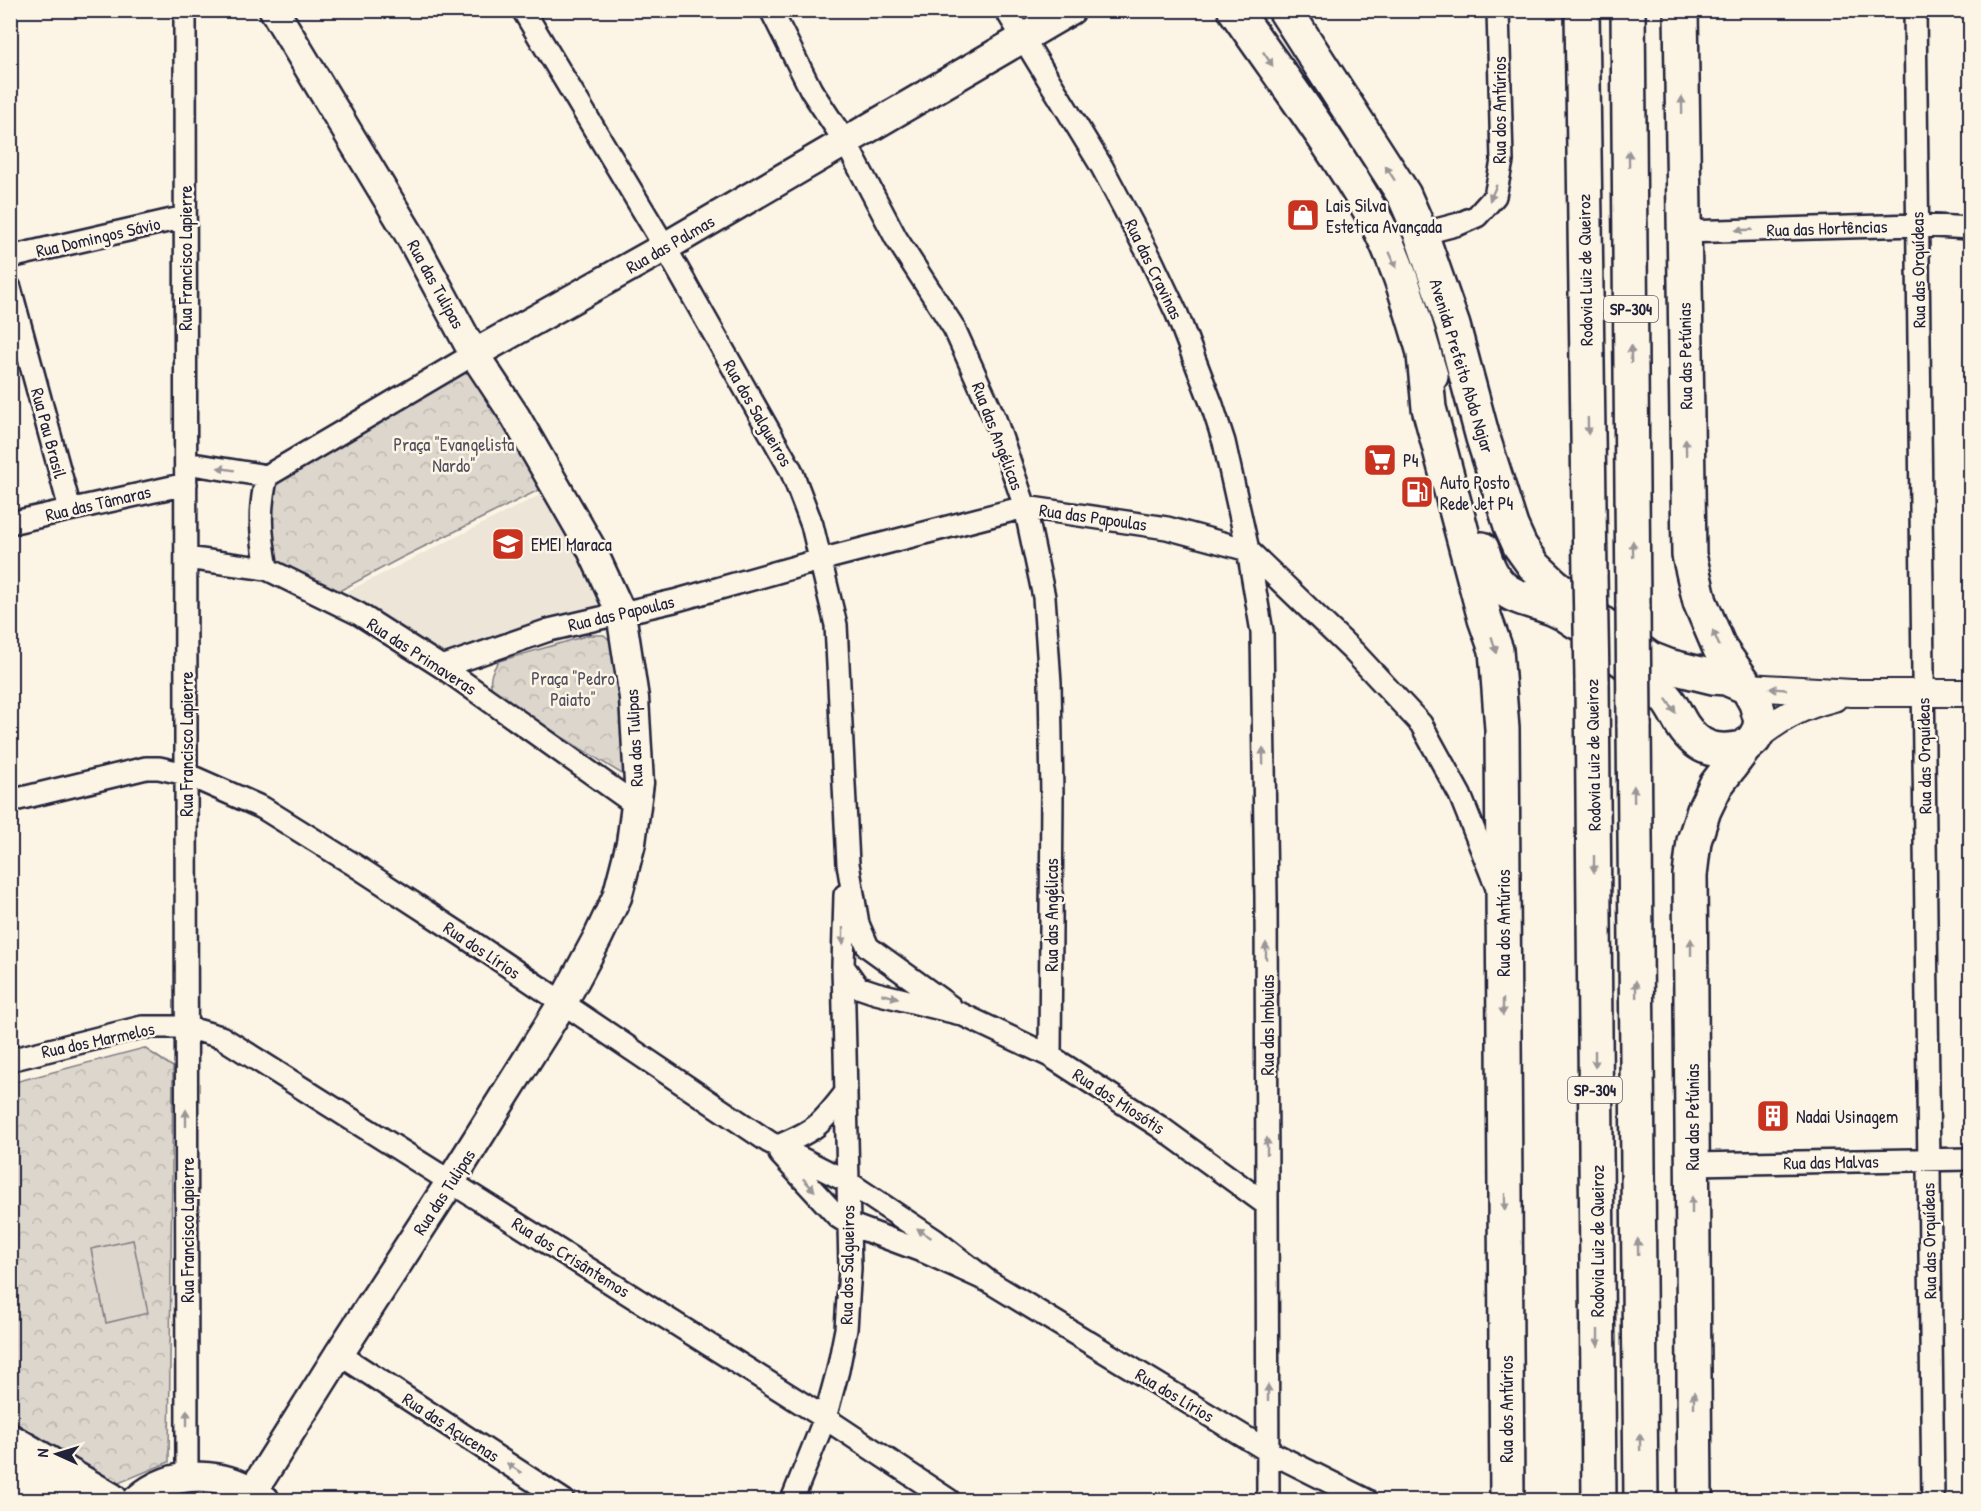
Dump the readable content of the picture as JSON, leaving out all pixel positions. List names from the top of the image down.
{
  "streets": {
    "main road": [
      "Rua dos Antúrios",
      "Rua das Palmas",
      "Rodovia Luiz de Queiroz",
      "Rua das Tulipas",
      "SP-304",
      "Rua das Petúnias",
      "Avenida Prefeito Abdo Najar"
    ],
    "street": [
      "Rua das Hortências",
      "Rua Domingos Sávio",
      "Rua Francisco Lapierre",
      "Rua das Cravinas",
      "Rua das Orquídeas",
      "Rua dos Salgueiros",
      "Rua Pau Brasil",
      "Rua das Angélicas",
      "Rua das Tâmaras",
      "Rua das Papoulas",
      "Rua das Primaveras",
      "Rua dos Lírios",
      "Rua das Imbuias",
      "Rua dos Marmelos",
      "Rua dos Miosótis",
      "Rua das Malvas",
      "Rua dos Crisântemos",
      "Rua das Açucenas"
    ]
  },
  "crossings": [
    ["Rua dos Antúrios", "Avenida Prefeito Abdo Najar"],
    ["Rua dos Antúrios", "Rua das Papoulas"],
    ["Rua das Hortências", "Rua das Orquídeas"],
    ["Rua das Hortências", "Rua das Petúnias"],
    ["Rua Domingos Sávio", "Rua Francisco Lapierre"],
    ["Rua das Palmas", "Rua das Cravinas"],
    ["Rua das Palmas", "Rua das Tulipas"],
    ["Rua das Palmas", "Rua dos Salgueiros"],
    ["Rua das Palmas", "Rua das Angélicas"],
    ["Rua Francisco Lapierre", "Rua das Tâmaras"],
    ["Rua Francisco Lapierre", "Rua das Primaveras"],
    ["Rua Francisco Lapierre", "Rua dos Lírios"],
    ["Rua Francisco Lapierre", "Rua dos Marmelos"],
    ["Rua Francisco Lapierre", "Rua dos Crisântemos"],
    ["Rua das Cravinas", "Rua das Papoulas"],
    ["Rua das Cravinas", "Rua das Imbuias"],
    ["Rua das Orquídeas", "Rua das Malvas"],
    ["Rua das Tulipas", "Rua das Papoulas"],
    ["Rua das Tulipas", "Rua das Primaveras"],
    ["Rua das Tulipas", "Rua dos Lírios"],
    ["Rua das Tulipas", "Rua dos Crisântemos"],
    ["Rua das Tulipas", "Rua das Açucenas"],
    ["Rua das Petúnias", "Avenida Prefeito Abdo Najar"],
    ["Rua das Petúnias", "Rua das Malvas"],
    ["Rua dos Salgueiros", "Rua das Papoulas"],
    ["Rua dos Salgueiros", "Rua dos Lírios"],
    ["Rua dos Salgueiros", "Rua dos Miosótis"],
    ["Rua dos Salgueiros", "Rua dos Crisântemos"],
    ["Rua Pau Brasil", "Rua das Tâmaras"],
    ["Rua das Angélicas", "Rua das Papoulas"],
    ["Rua das Angélicas", "Rua dos Miosótis"],
    ["Rua das Papoulas", "Rua das Primaveras"],
    ["Rua das Papoulas", "Rua das Imbuias"],
    ["Rua dos Lírios", "Rua das Imbuias"],
    ["Rua das Imbuias", "Rua dos Miosótis"],
    ["Rua dos Marmelos", "Rua dos Crisântemos"]
  ],
  "one_way": ["Rua das Hortências", "Rua das Imbuias", "Rua das Açucenas"],
  "parks": ["Praça \"Evangelista Nardo\"", "Praça \"Pedro Paiato\""],
  "places": {
    "shop": ["Lais Silva Estetica Avançada"],
    "supermarket": ["P4"],
    "fuel station": ["Auto Posto Rede Jet P4"],
    "school or university": ["EMEI Maraca"],
    "building": ["Nadai Usinagem"]
  },
  "north": "left"
}
